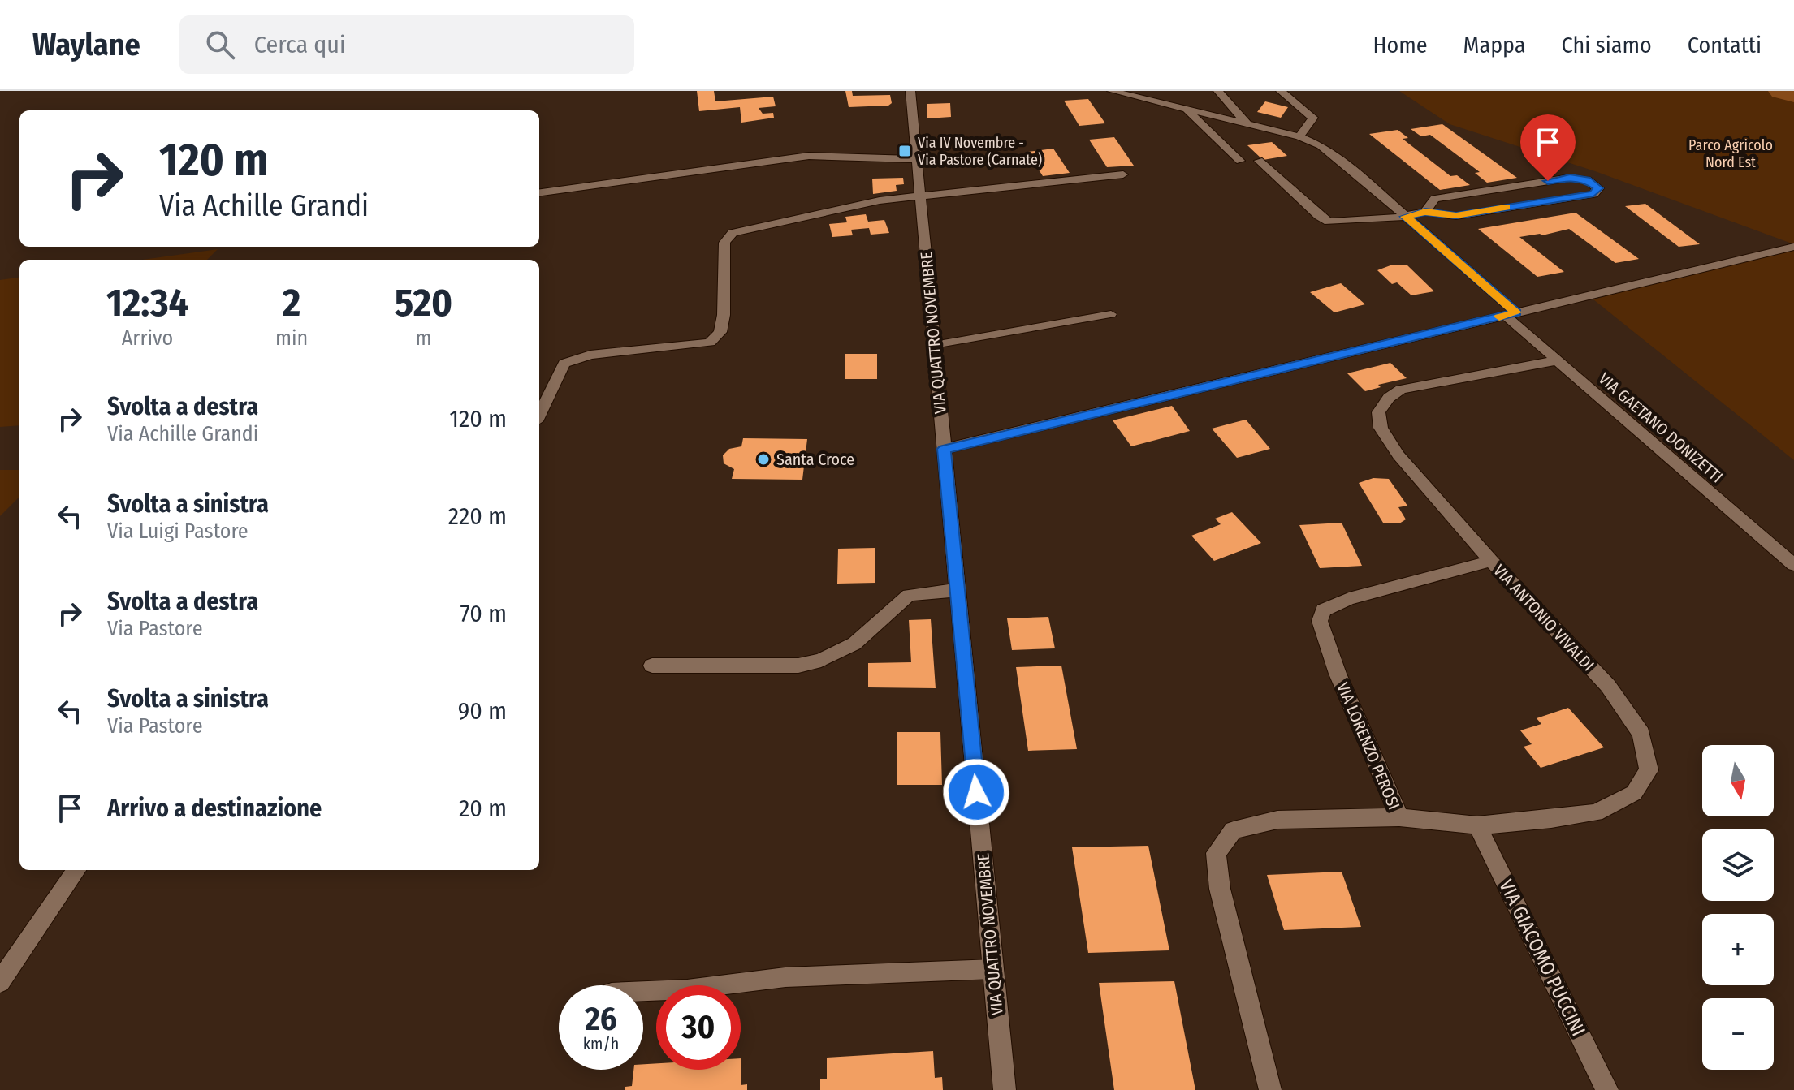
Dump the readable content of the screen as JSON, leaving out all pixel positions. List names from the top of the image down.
{
  "streets": {
    "street": [
      "VIA QUATTRO NOVEMBRE",
      "VIA GAETANO DONIZETTI",
      "VIA ANTONIO VIVALDI",
      "VIA LORENZO PEROSI",
      "VIA GIACOMO PUCCINI"
    ]
  },
  "crossings": [
    ["VIA GAETANO DONIZETTI", "VIA ANTONIO VIVALDI"],
    ["VIA ANTONIO VIVALDI", "VIA LORENZO PEROSI"],
    ["VIA ANTONIO VIVALDI", "VIA GIACOMO PUCCINI"]
  ],
  "parks": ["Parco Agricolo Nord Est"],
  "places": {
    "transit": ["Via IV Novembre - Via Pastore (Carnate)"],
    "other": ["Santa Croce"]
  },
  "north": "bottom",
  "page": {
    "header": "Waylane",
    "search": "Cerca qui",
    "nav": [
      "Home",
      "Mappa",
      "Chi siamo",
      "Contatti"
    ],
    "turn": ["120 m", "Via Achille Grandi"],
    "eta": [
      "12:34",
      "Arrivo",
      "2",
      "min",
      "520",
      "m"
    ],
    "list": [
      {
        "name": "Svolta a destra",
        "note": "Via Achille Grandi",
        "value": "120 m"
      },
      {
        "name": "Svolta a sinistra",
        "note": "Via Luigi Pastore",
        "value": "220 m"
      },
      {
        "name": "Svolta a destra",
        "note": "Via Pastore",
        "value": "70 m"
      },
      {
        "name": "Svolta a sinistra",
        "note": "Via Pastore",
        "value": "90 m"
      },
      {
        "name": "Arrivo a destinazione",
        "value": "20 m"
      }
    ],
    "map_buttons": ["+", "−"],
    "speed": "26 km/h",
    "limit": "30"
  }
}
